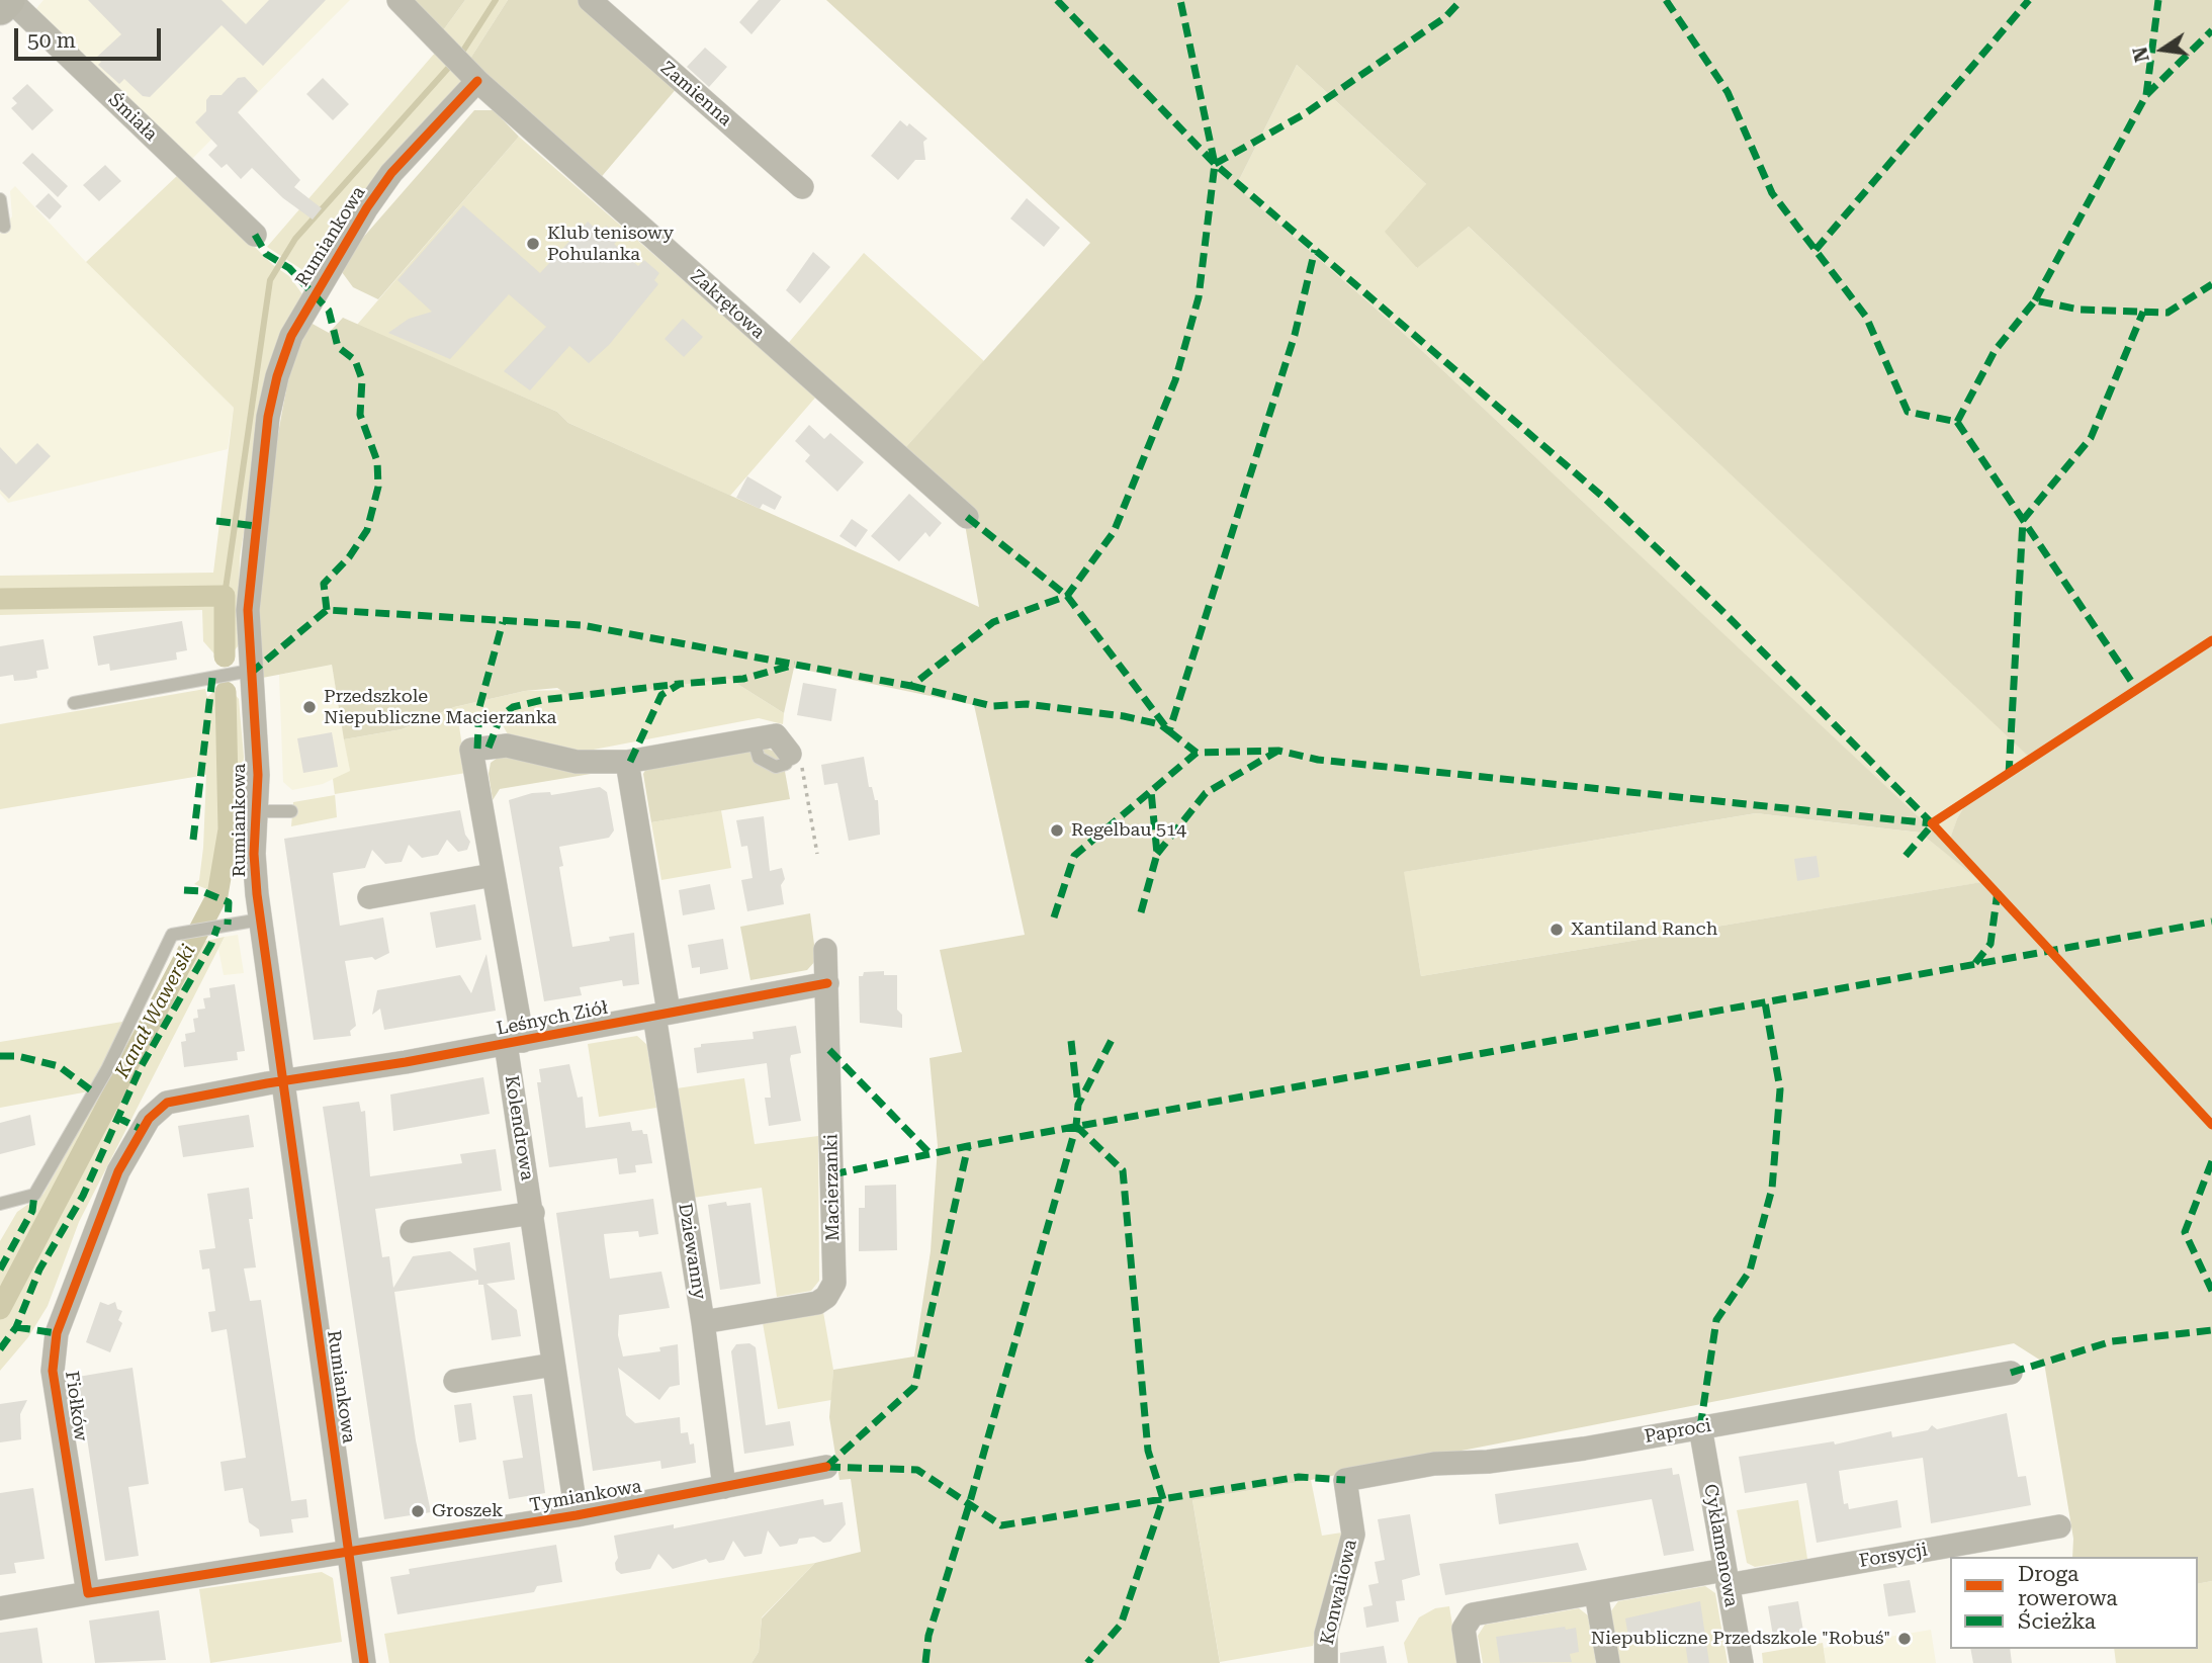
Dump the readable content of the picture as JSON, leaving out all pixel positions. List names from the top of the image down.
{
  "streets": {
    "street": [
      "Zamienna",
      "Śmiała",
      "Rumiankowa",
      "Zakrętowa",
      "Leśnych Ziół",
      "Kolendrowa",
      "Macierzanki",
      "Dziewanny",
      "Fiołków",
      "Paproci",
      "Tymiankowa",
      "Cyklamenowa",
      "Forsycji",
      "Konwaliowa"
    ]
  },
  "crossings": [
    ["Rumiankowa", "Zakrętowa"],
    ["Rumiankowa", "Leśnych Ziół"],
    ["Rumiankowa", "Fiołków"],
    ["Rumiankowa", "Tymiankowa"],
    ["Leśnych Ziół", "Kolendrowa"],
    ["Leśnych Ziół", "Macierzanki"],
    ["Leśnych Ziół", "Dziewanny"],
    ["Leśnych Ziół", "Fiołków"],
    ["Kolendrowa", "Dziewanny"],
    ["Kolendrowa", "Tymiankowa"],
    ["Macierzanki", "Dziewanny"],
    ["Dziewanny", "Tymiankowa"],
    ["Paproci", "Cyklamenowa"],
    ["Paproci", "Konwaliowa"],
    ["Cyklamenowa", "Forsycji"]
  ],
  "water": ["Kanał Wawerski"],
  "places": [
    "Klub tenisowy Pohulanka",
    "Przedszkole Niepubliczne Macierzanka",
    "Regelbau 514",
    "Xantiland Ranch",
    "Groszek",
    "Niepubliczne Przedszkole \"Robuś\""
  ],
  "legend": ["Droga rowerowa", "Ścieżka"],
  "scale_bar": "50 m",
  "north": "left"
}
